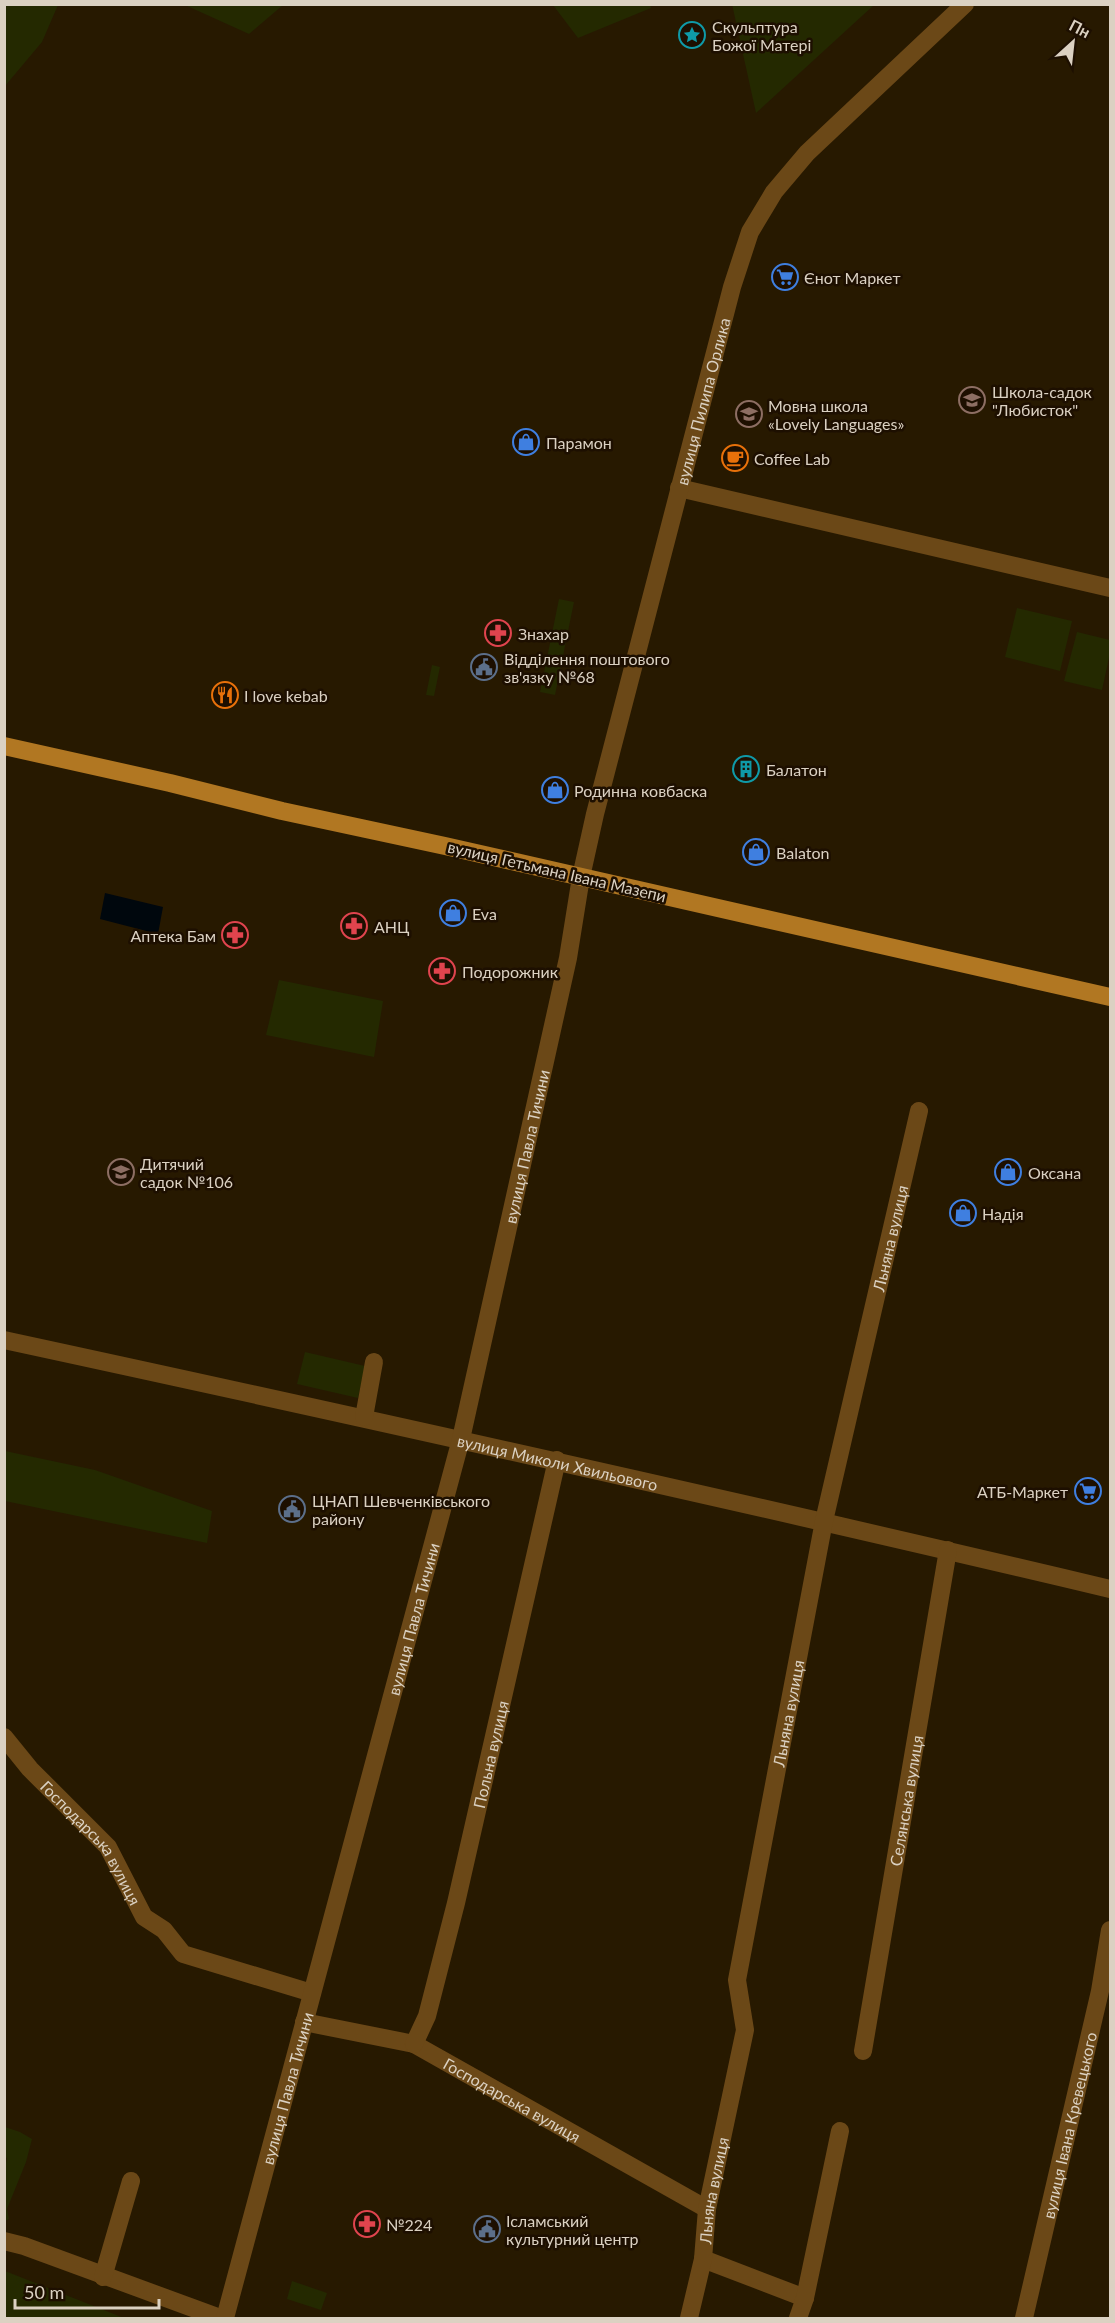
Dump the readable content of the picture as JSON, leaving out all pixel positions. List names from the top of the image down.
{
  "streets": {
    "main road": ["вулиця Гетьмана Івана Мазепи"],
    "street": [
      "вулиця Пилипа Орлика",
      "вулиця Павла Тичини",
      "Льняна вулиця",
      "вулиця Миколи Хвильового",
      "Польна вулиця",
      "Селянська вулиця",
      "Господарська вулиця",
      "вулиця Івана Кревецького"
    ]
  },
  "crossings": [
    ["вулиця Пилипа Орлика", "вулиця Гетьмана Івана Мазепи"],
    ["вулиця Пилипа Орлика", "вулиця Павла Тичини"],
    ["вулиця Гетьмана Івана Мазепи", "вулиця Павла Тичини"],
    ["вулиця Павла Тичини", "вулиця Миколи Хвильового"],
    ["вулиця Павла Тичини", "Господарська вулиця"],
    ["Льняна вулиця", "вулиця Миколи Хвильового"],
    ["Льняна вулиця", "Господарська вулиця"],
    ["вулиця Миколи Хвильового", "Польна вулиця"],
    ["вулиця Миколи Хвильового", "Селянська вулиця"],
    ["Польна вулиця", "Господарська вулиця"]
  ],
  "places": {
    "place": ["Скульптура Божої Матері"],
    "supermarket": ["Єнот Маркет", "АТБ-Маркет"],
    "school or university": ["Школа-садок \"Любисток\"", "Мовна школа «Lovely Languages»", "Дитячий садок №106"],
    "shop": [
      "Парамон",
      "Родинна ковбаска",
      "Balaton",
      "Eva",
      "Оксана",
      "Надія"
    ],
    "cafe": ["Coffee Lab"],
    "pharmacy": [
      "Знахар",
      "АНЦ",
      "Аптека Бам",
      "Подорожник",
      "№224"
    ],
    "public building": ["Відділення поштового зв'язку №68", "ЦНАП Шевченківського району", "Ісламський культурний центр"],
    "restaurant": ["I love kebab"],
    "building": ["Балатон"]
  },
  "scale_bar": "50 m",
  "north": "top right"
}
